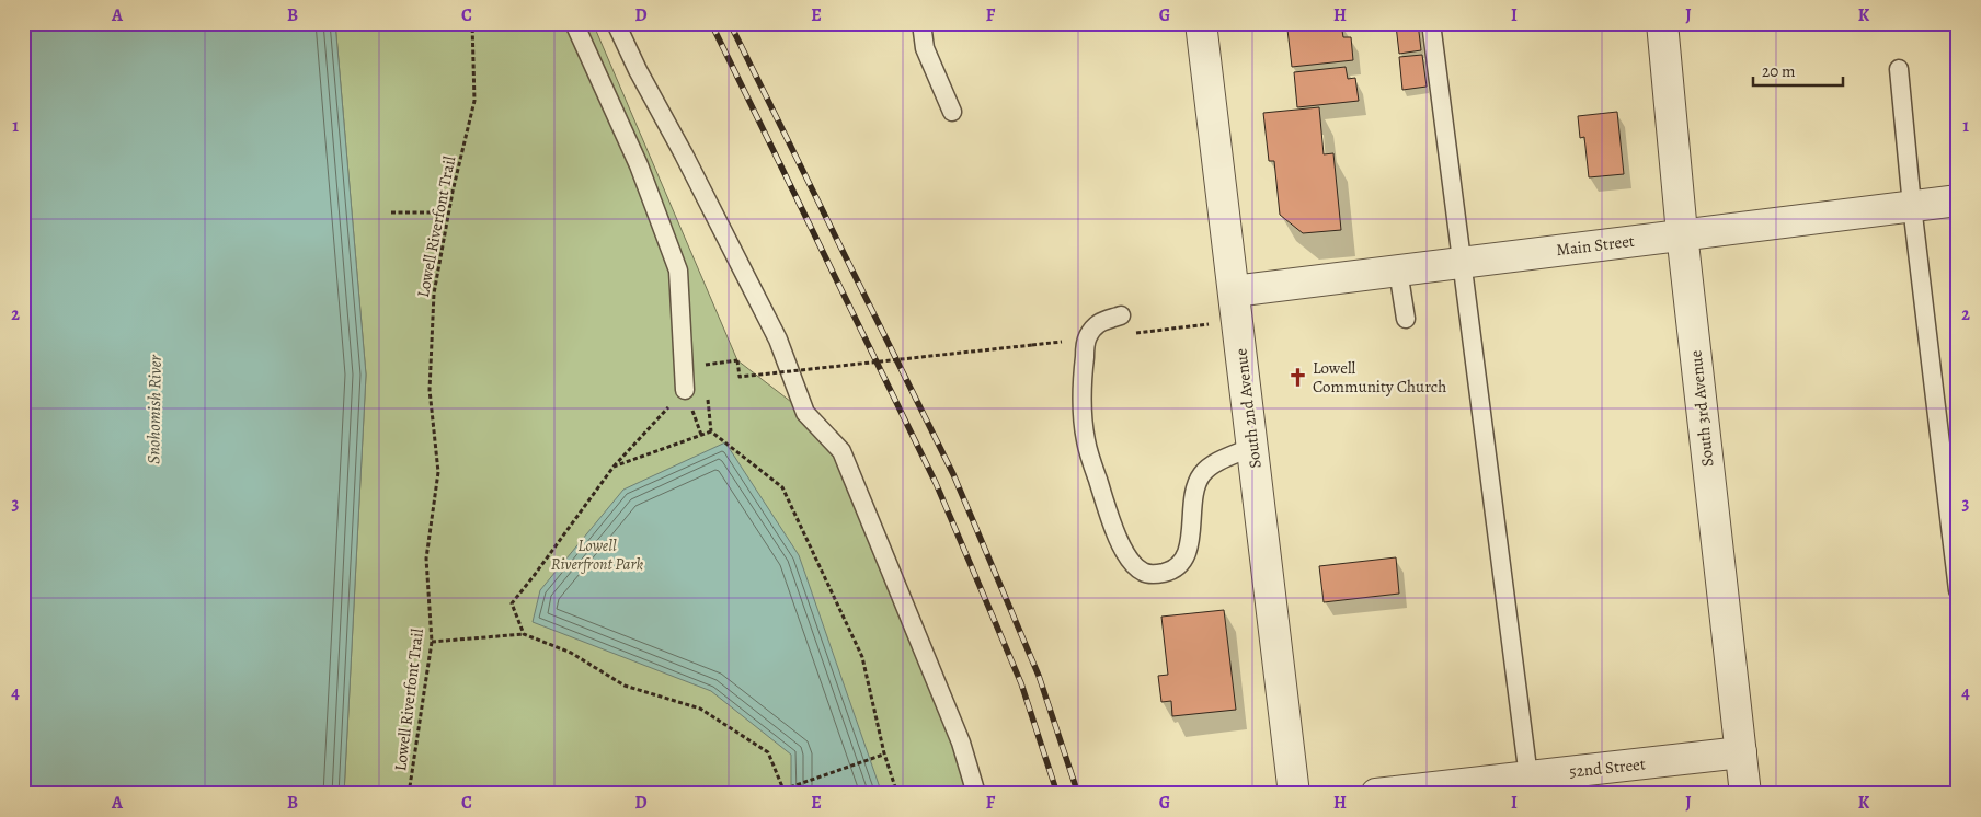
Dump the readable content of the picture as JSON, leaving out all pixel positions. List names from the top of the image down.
{
  "streets": {
    "street": [
      "Main Street",
      "South 2nd Avenue",
      "South 3rd Avenue",
      "52nd Street"
    ],
    "path": ["Lowell Riverfont Trail"]
  },
  "crossings": [
    ["Main Street", "South 2nd Avenue"],
    ["Main Street", "South 3rd Avenue"],
    ["South 3rd Avenue", "52nd Street"]
  ],
  "water": ["Snohomish River"],
  "parks": ["Lowell Riverfront Park"],
  "places": {
    "church": ["Lowell Community Church"]
  },
  "scale_bar": "20 m",
  "grid": {
    "columns": [
      "A",
      "B",
      "C",
      "D",
      "E",
      "F",
      "G",
      "H",
      "I",
      "J",
      "K"
    ],
    "rows": [
      "1",
      "2",
      "3",
      "4"
    ]
  }
}
